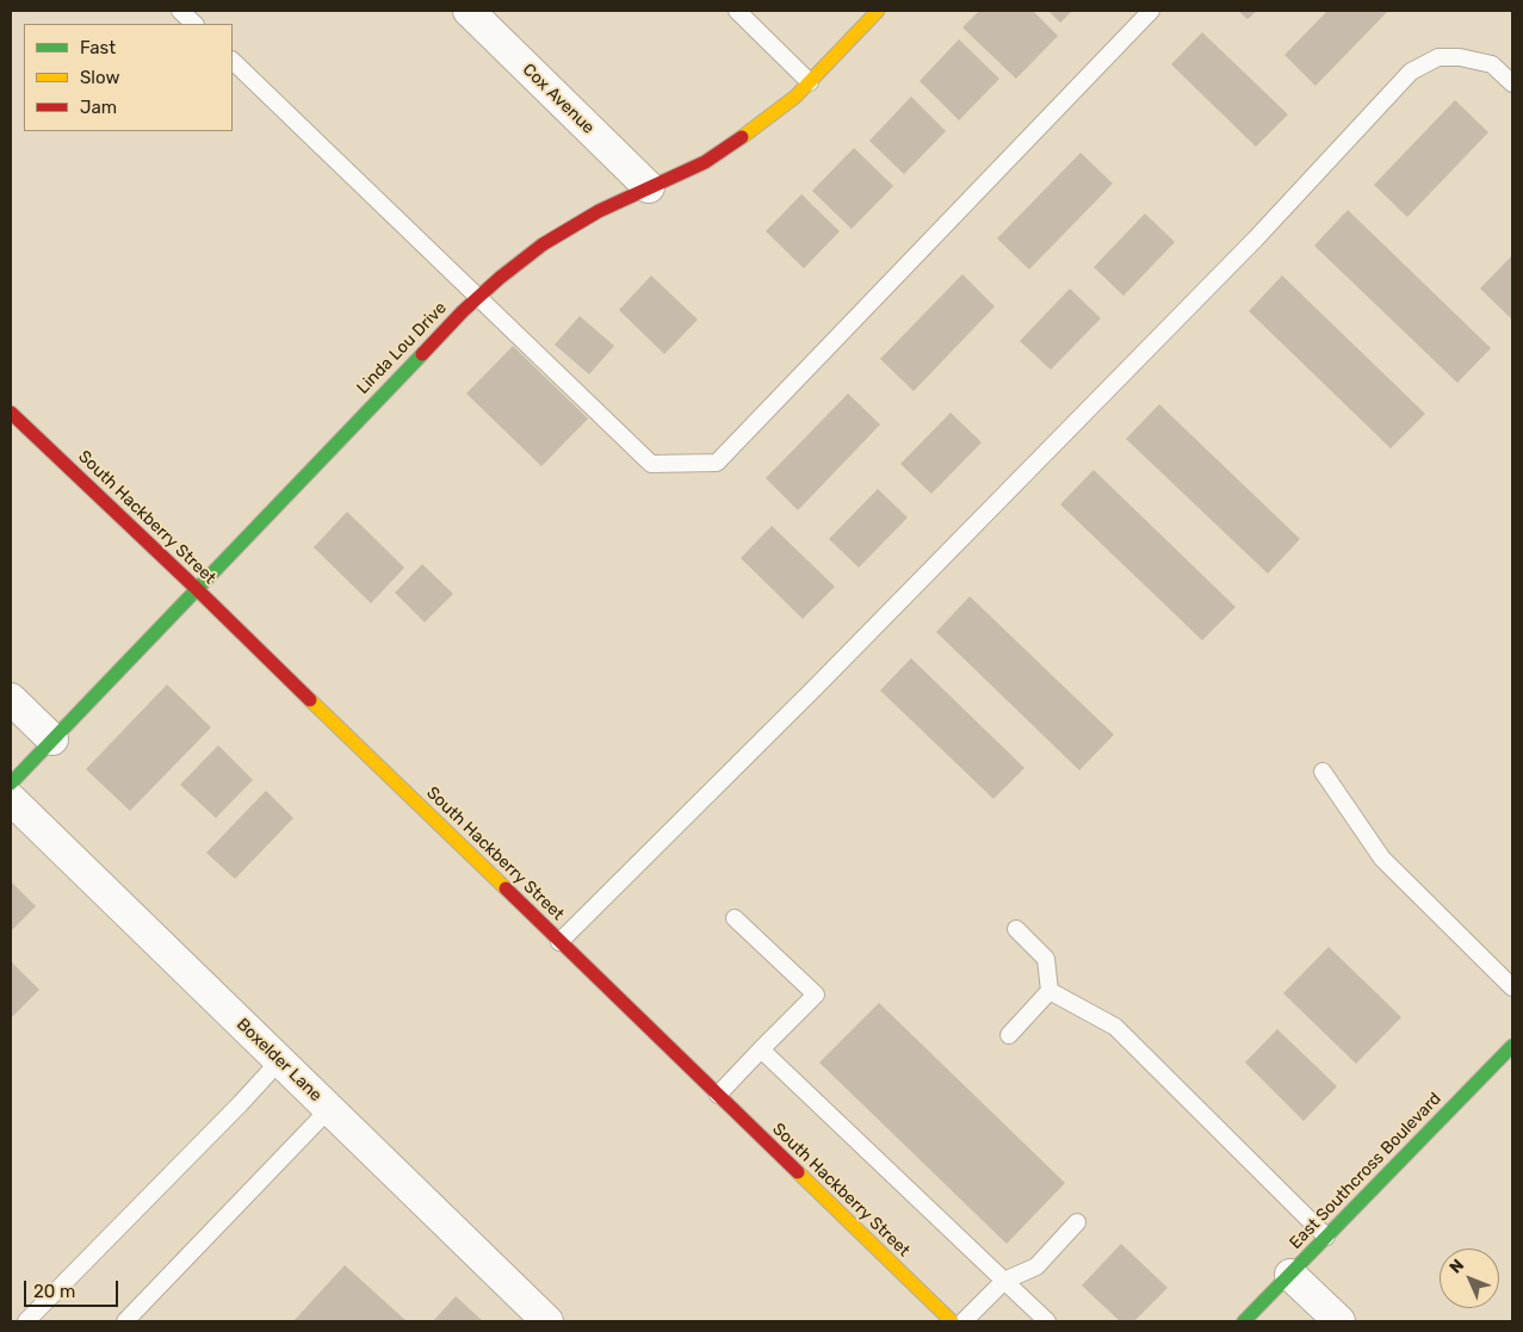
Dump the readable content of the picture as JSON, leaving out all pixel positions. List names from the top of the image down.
{
  "streets": {
    "main road": ["Linda Lou Drive", "South Hackberry Street", "East Southcross Boulevard"],
    "street": ["Cox Avenue", "Boxelder Lane"]
  },
  "crossings": [
    ["Cox Avenue", "Linda Lou Drive"],
    ["Linda Lou Drive", "South Hackberry Street"]
  ],
  "legend": ["Fast", "Slow", "Jam"],
  "scale_bar": "20 m",
  "north": "top left"
}
